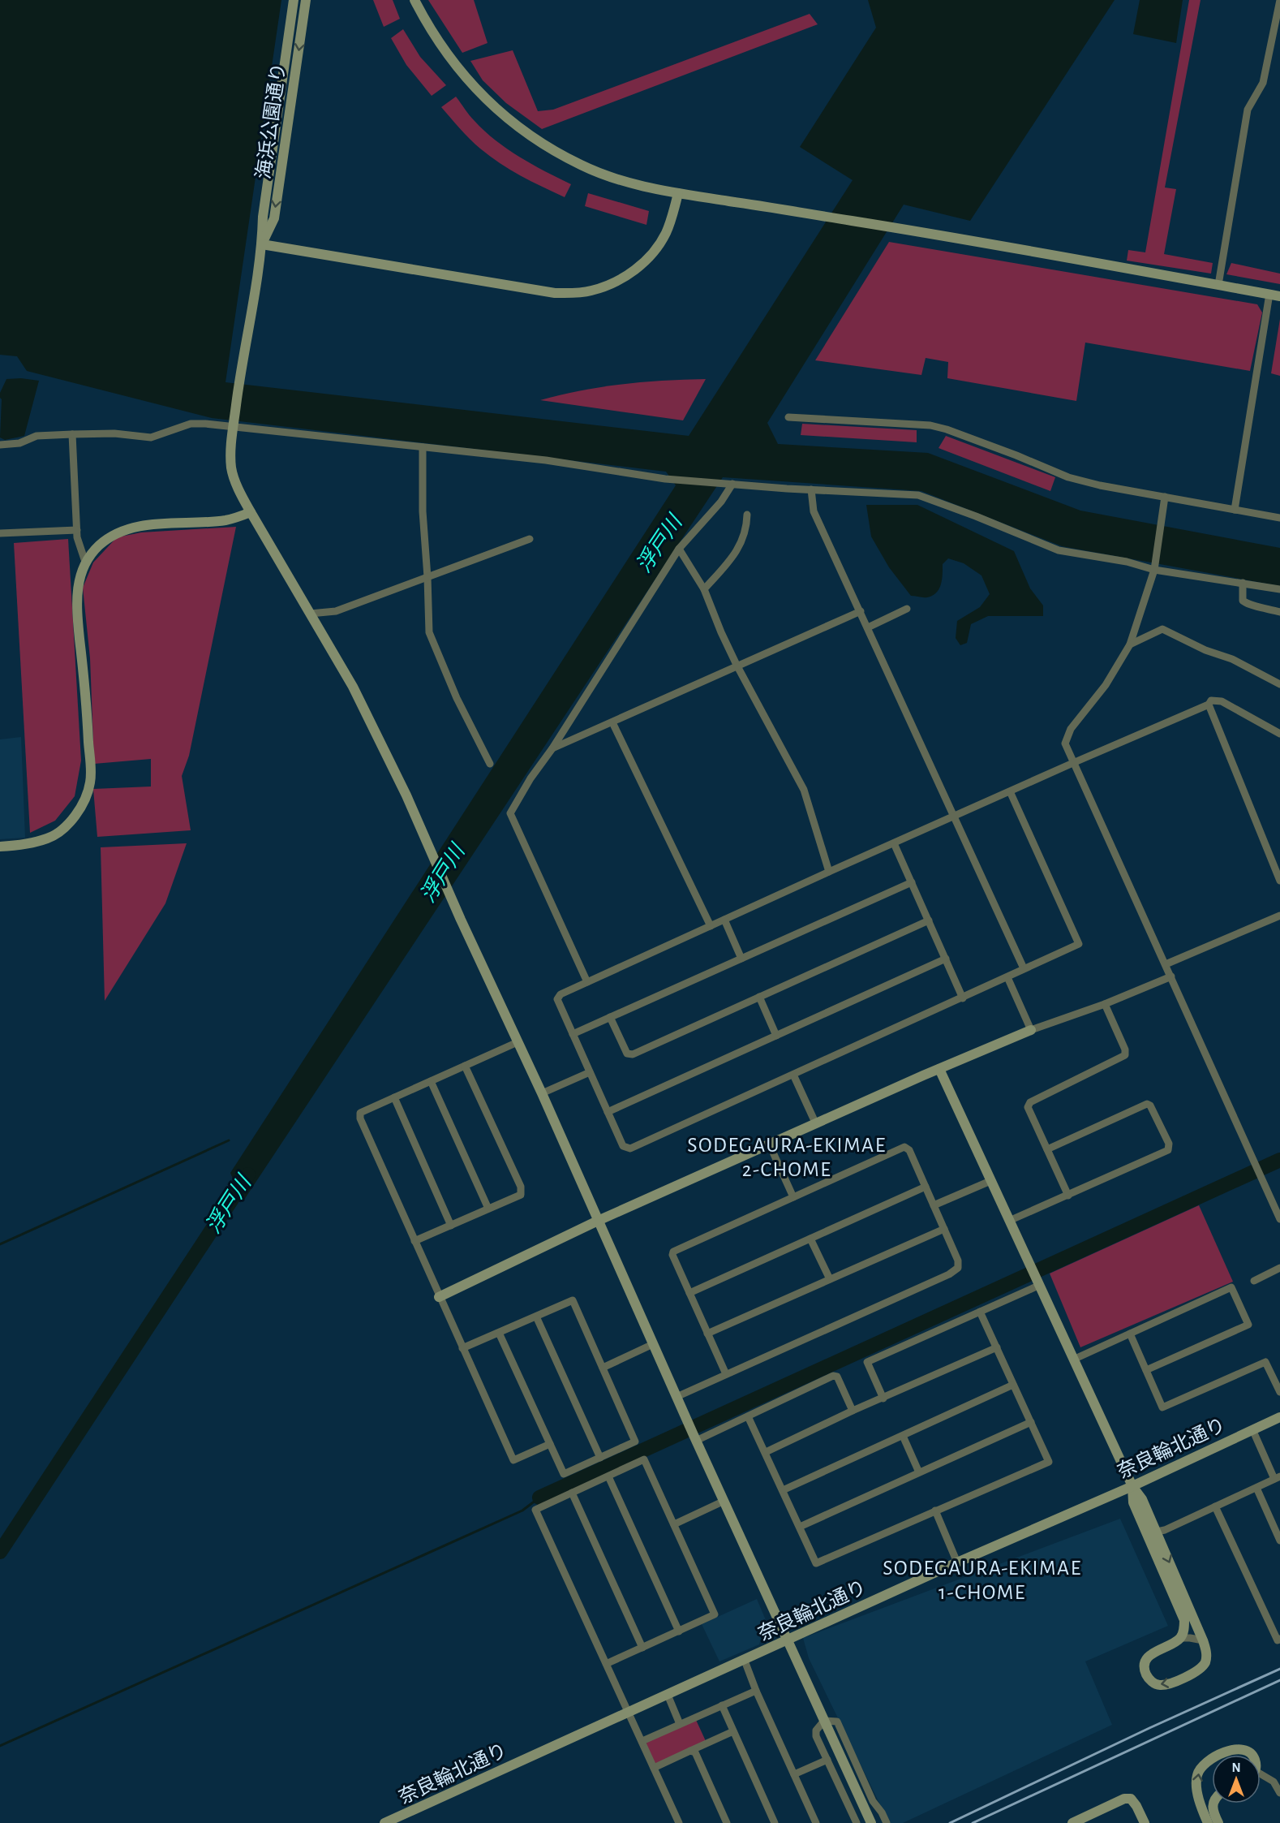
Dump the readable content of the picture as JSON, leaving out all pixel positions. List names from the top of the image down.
{
  "streets": {
    "street": ["海浜公園通り", "奈良輪北通り"]
  },
  "crossings": [
    ["海浜公園通り", "奈良輪北通り"]
  ],
  "districts": ["SODEGAURA-EKIMAE 2-CHOME", "SODEGAURA-EKIMAE 1-CHOME"],
  "water": ["浮戸川"],
  "north": "top"
}
